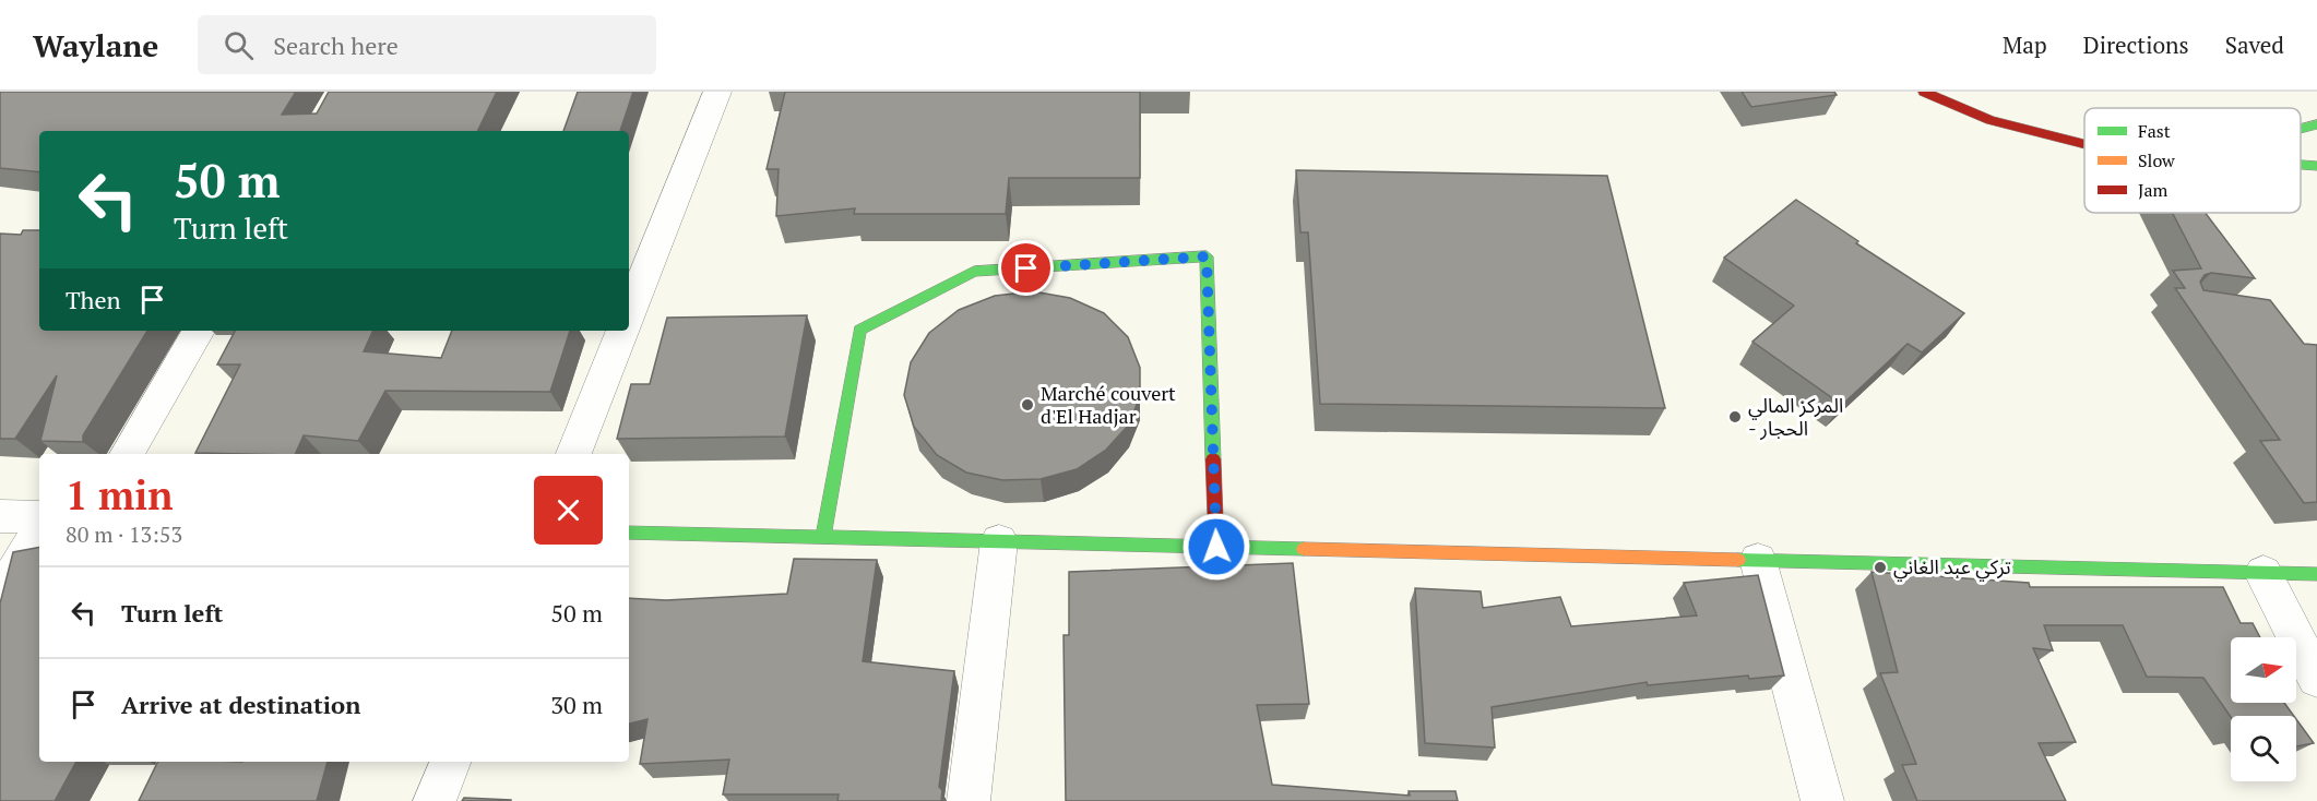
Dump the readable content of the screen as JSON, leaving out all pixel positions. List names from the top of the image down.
{
  "places": ["Marché couvert d'El Hadjar", "المركز المالي - الحجار", "تركي عبد الغاني"],
  "legend": ["Fast", "Slow", "Jam"],
  "north": "right",
  "page": {
    "header": "Waylane",
    "search": "Search here",
    "nav": ["Map", "Directions", "Saved"],
    "turn": ["50 m", "Turn left"],
    "then": "Then",
    "heading": ["1 min", "80 m · 13:53"],
    "list": [
      {
        "name": "Turn left",
        "value": "50 m"
      },
      {
        "name": "Arrive at destination",
        "value": "30 m"
      }
    ]
  }
}
